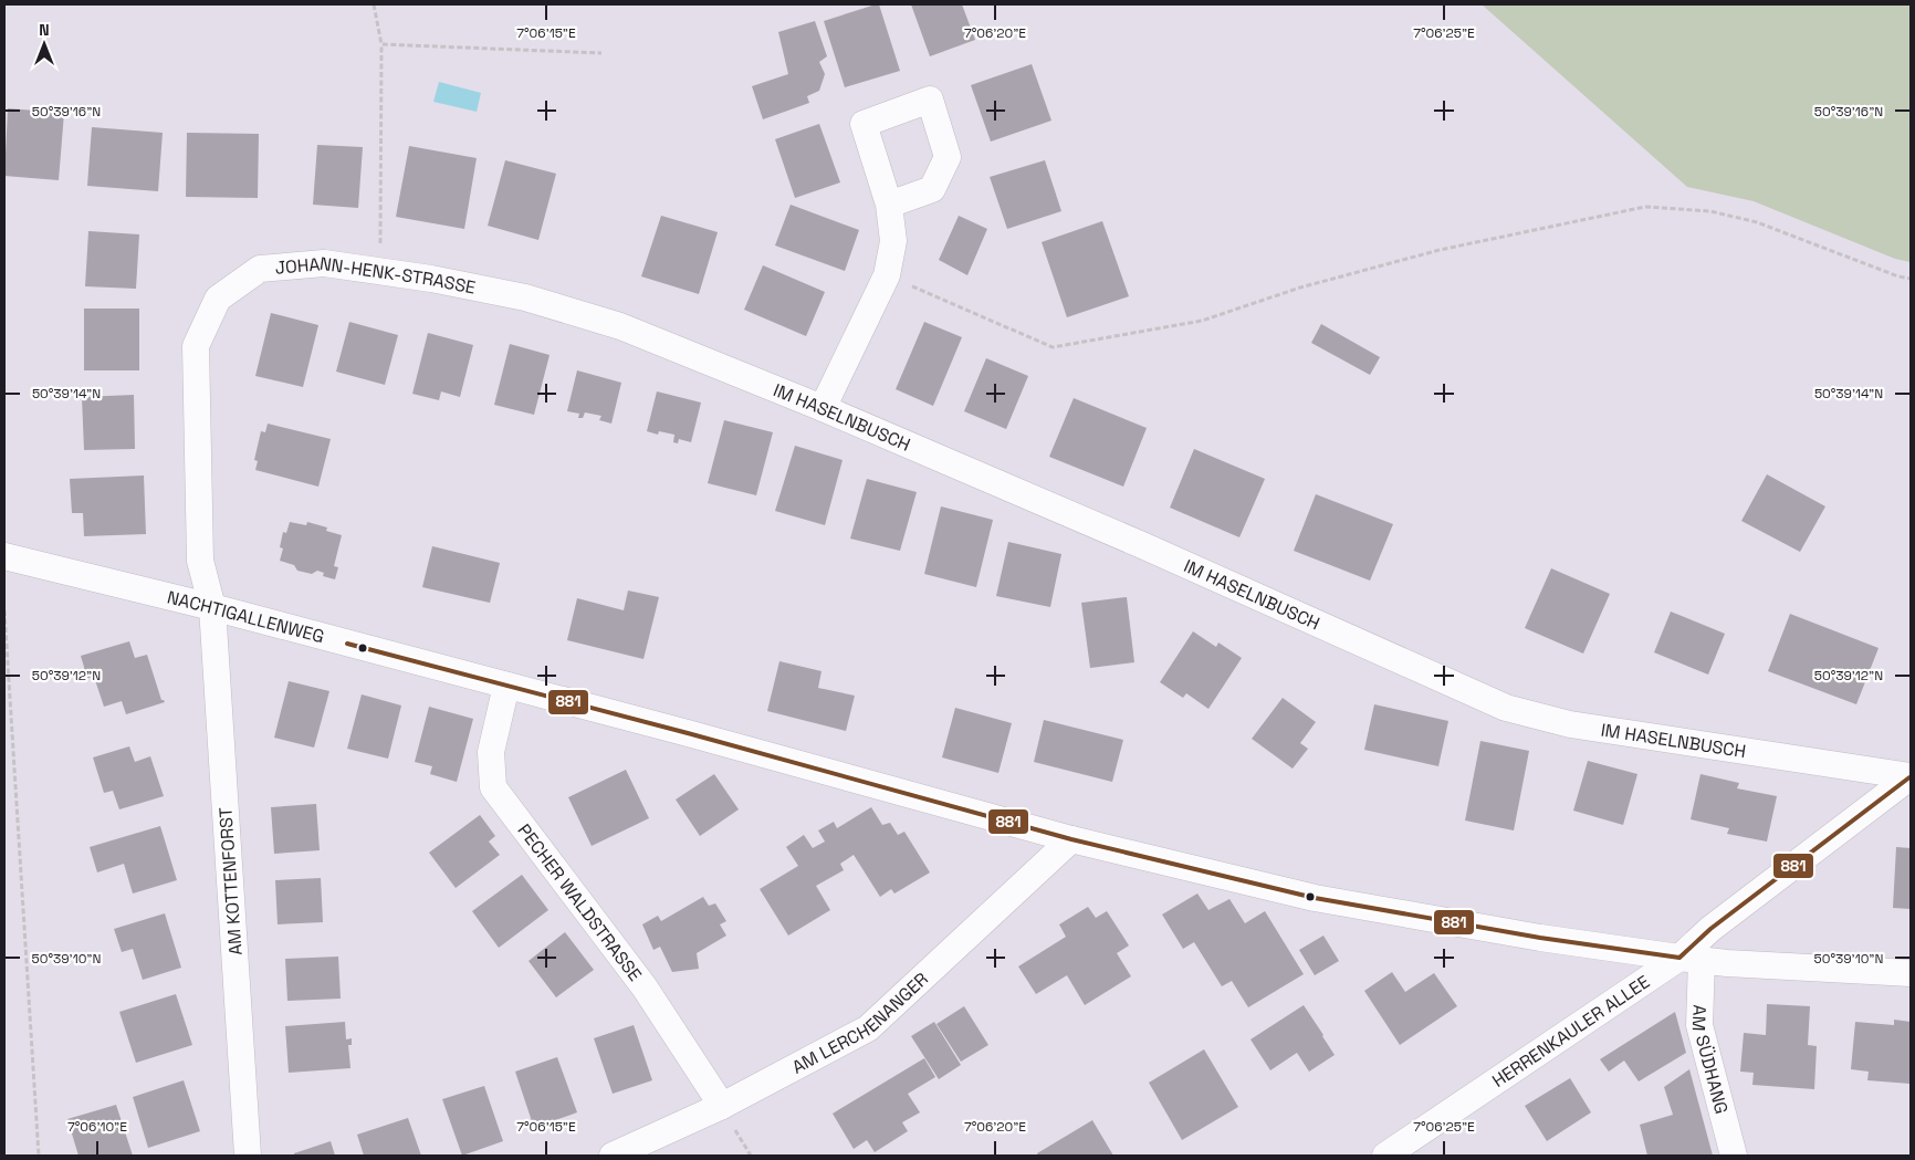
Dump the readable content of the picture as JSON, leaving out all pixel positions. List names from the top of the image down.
{
  "streets": {
    "street": [
      "JOHANN-HENK-STRASSE",
      "IM HASELNBUSCH",
      "NACHTIGALLENWEG",
      "AM KOTTENFORST",
      "PECHER WALDSTRASSE",
      "AM LERCHENANGER",
      "HERRENKAULER ALLEE",
      "AM SÜDHANG"
    ]
  },
  "crossings": [
    ["JOHANN-HENK-STRASSE", "IM HASELNBUSCH"],
    ["JOHANN-HENK-STRASSE", "NACHTIGALLENWEG"],
    ["JOHANN-HENK-STRASSE", "AM KOTTENFORST"],
    ["IM HASELNBUSCH", "HERRENKAULER ALLEE"],
    ["NACHTIGALLENWEG", "AM KOTTENFORST"],
    ["NACHTIGALLENWEG", "PECHER WALDSTRASSE"],
    ["NACHTIGALLENWEG", "AM LERCHENANGER"],
    ["NACHTIGALLENWEG", "HERRENKAULER ALLEE"],
    ["NACHTIGALLENWEG", "AM SÜDHANG"],
    ["PECHER WALDSTRASSE", "AM LERCHENANGER"],
    ["HERRENKAULER ALLEE", "AM SÜDHANG"]
  ],
  "lines": ["transit line 881"],
  "north": "top",
  "coordinates": [
    "7°06'15\"E",
    "7°06'20\"E",
    "7°06'25\"E",
    "50°39'16\"N",
    "50°39'14\"N",
    "50°39'12\"N",
    "50°39'10\"N",
    "7°06'10\"E"
  ]
}
